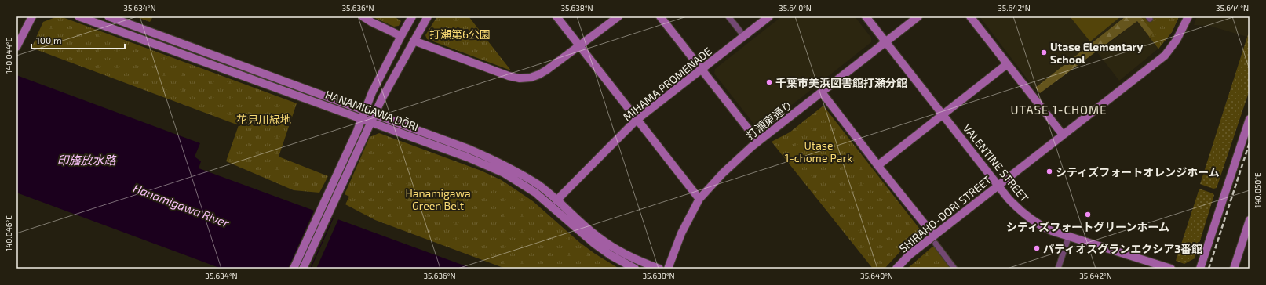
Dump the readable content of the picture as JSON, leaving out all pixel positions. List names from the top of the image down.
{
  "streets": {
    "street": [
      "MIHAMA PROMENADE",
      "HANAMIGAWA DŌRI",
      "打瀬東通り",
      "VALENTINE STREET",
      "SHIRAHO-DORI STREET"
    ]
  },
  "crossings": [
    ["MIHAMA PROMENADE", "HANAMIGAWA DŌRI"],
    ["打瀬東通り", "VALENTINE STREET"],
    ["VALENTINE STREET", "SHIRAHO-DORI STREET"]
  ],
  "districts": ["UTASE 1-CHOME"],
  "water": ["印旛放水路", "Hanamigawa River"],
  "parks": [
    "打瀬第6公園",
    "花見川緑地",
    "Utase 1-chome Park",
    "Hanamigawa Green Belt"
  ],
  "places": [
    "Utase Elementary School",
    "千葉市美浜図書館打瀬分館",
    "シティズフォートオレンジホーム",
    "シティズフォートグリーンホーム",
    "パティオスグランエクシア3番館"
  ],
  "scale_bar": "100 m",
  "coordinates": [
    "35.634°N",
    "35.636°N",
    "35.638°N",
    "35.640°N",
    "35.642°N",
    "35.644°N",
    "140.044°E",
    "140.050°E",
    "140.046°E"
  ]
}
